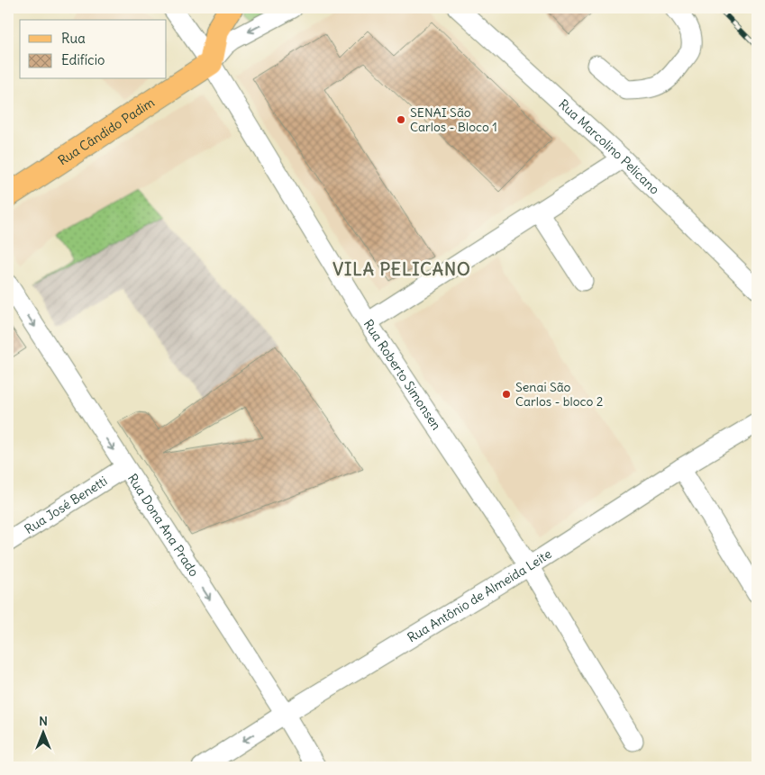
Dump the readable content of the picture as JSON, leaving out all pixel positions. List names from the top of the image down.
{
  "streets": {
    "main road": ["Rua Cândido Padim"],
    "street": [
      "Rua Marcolino Pelicano",
      "Rua Roberto Simonsen",
      "Rua José Benetti",
      "Rua Dona Ana Prado",
      "Rua Antônio de Almeida Leite"
    ]
  },
  "crossings": [
    ["Rua Cândido Padim", "Rua Roberto Simonsen"],
    ["Rua Roberto Simonsen", "Rua Antônio de Almeida Leite"],
    ["Rua José Benetti", "Rua Dona Ana Prado"],
    ["Rua Dona Ana Prado", "Rua Antônio de Almeida Leite"]
  ],
  "one_way": ["Rua Dona Ana Prado"],
  "districts": ["VILA PELICANO"],
  "places": ["SENAI São Carlos - Bloco 1", "Senai São Carlos - bloco 2"],
  "legend": ["Rua", "Edifício"],
  "north": "top"
}
